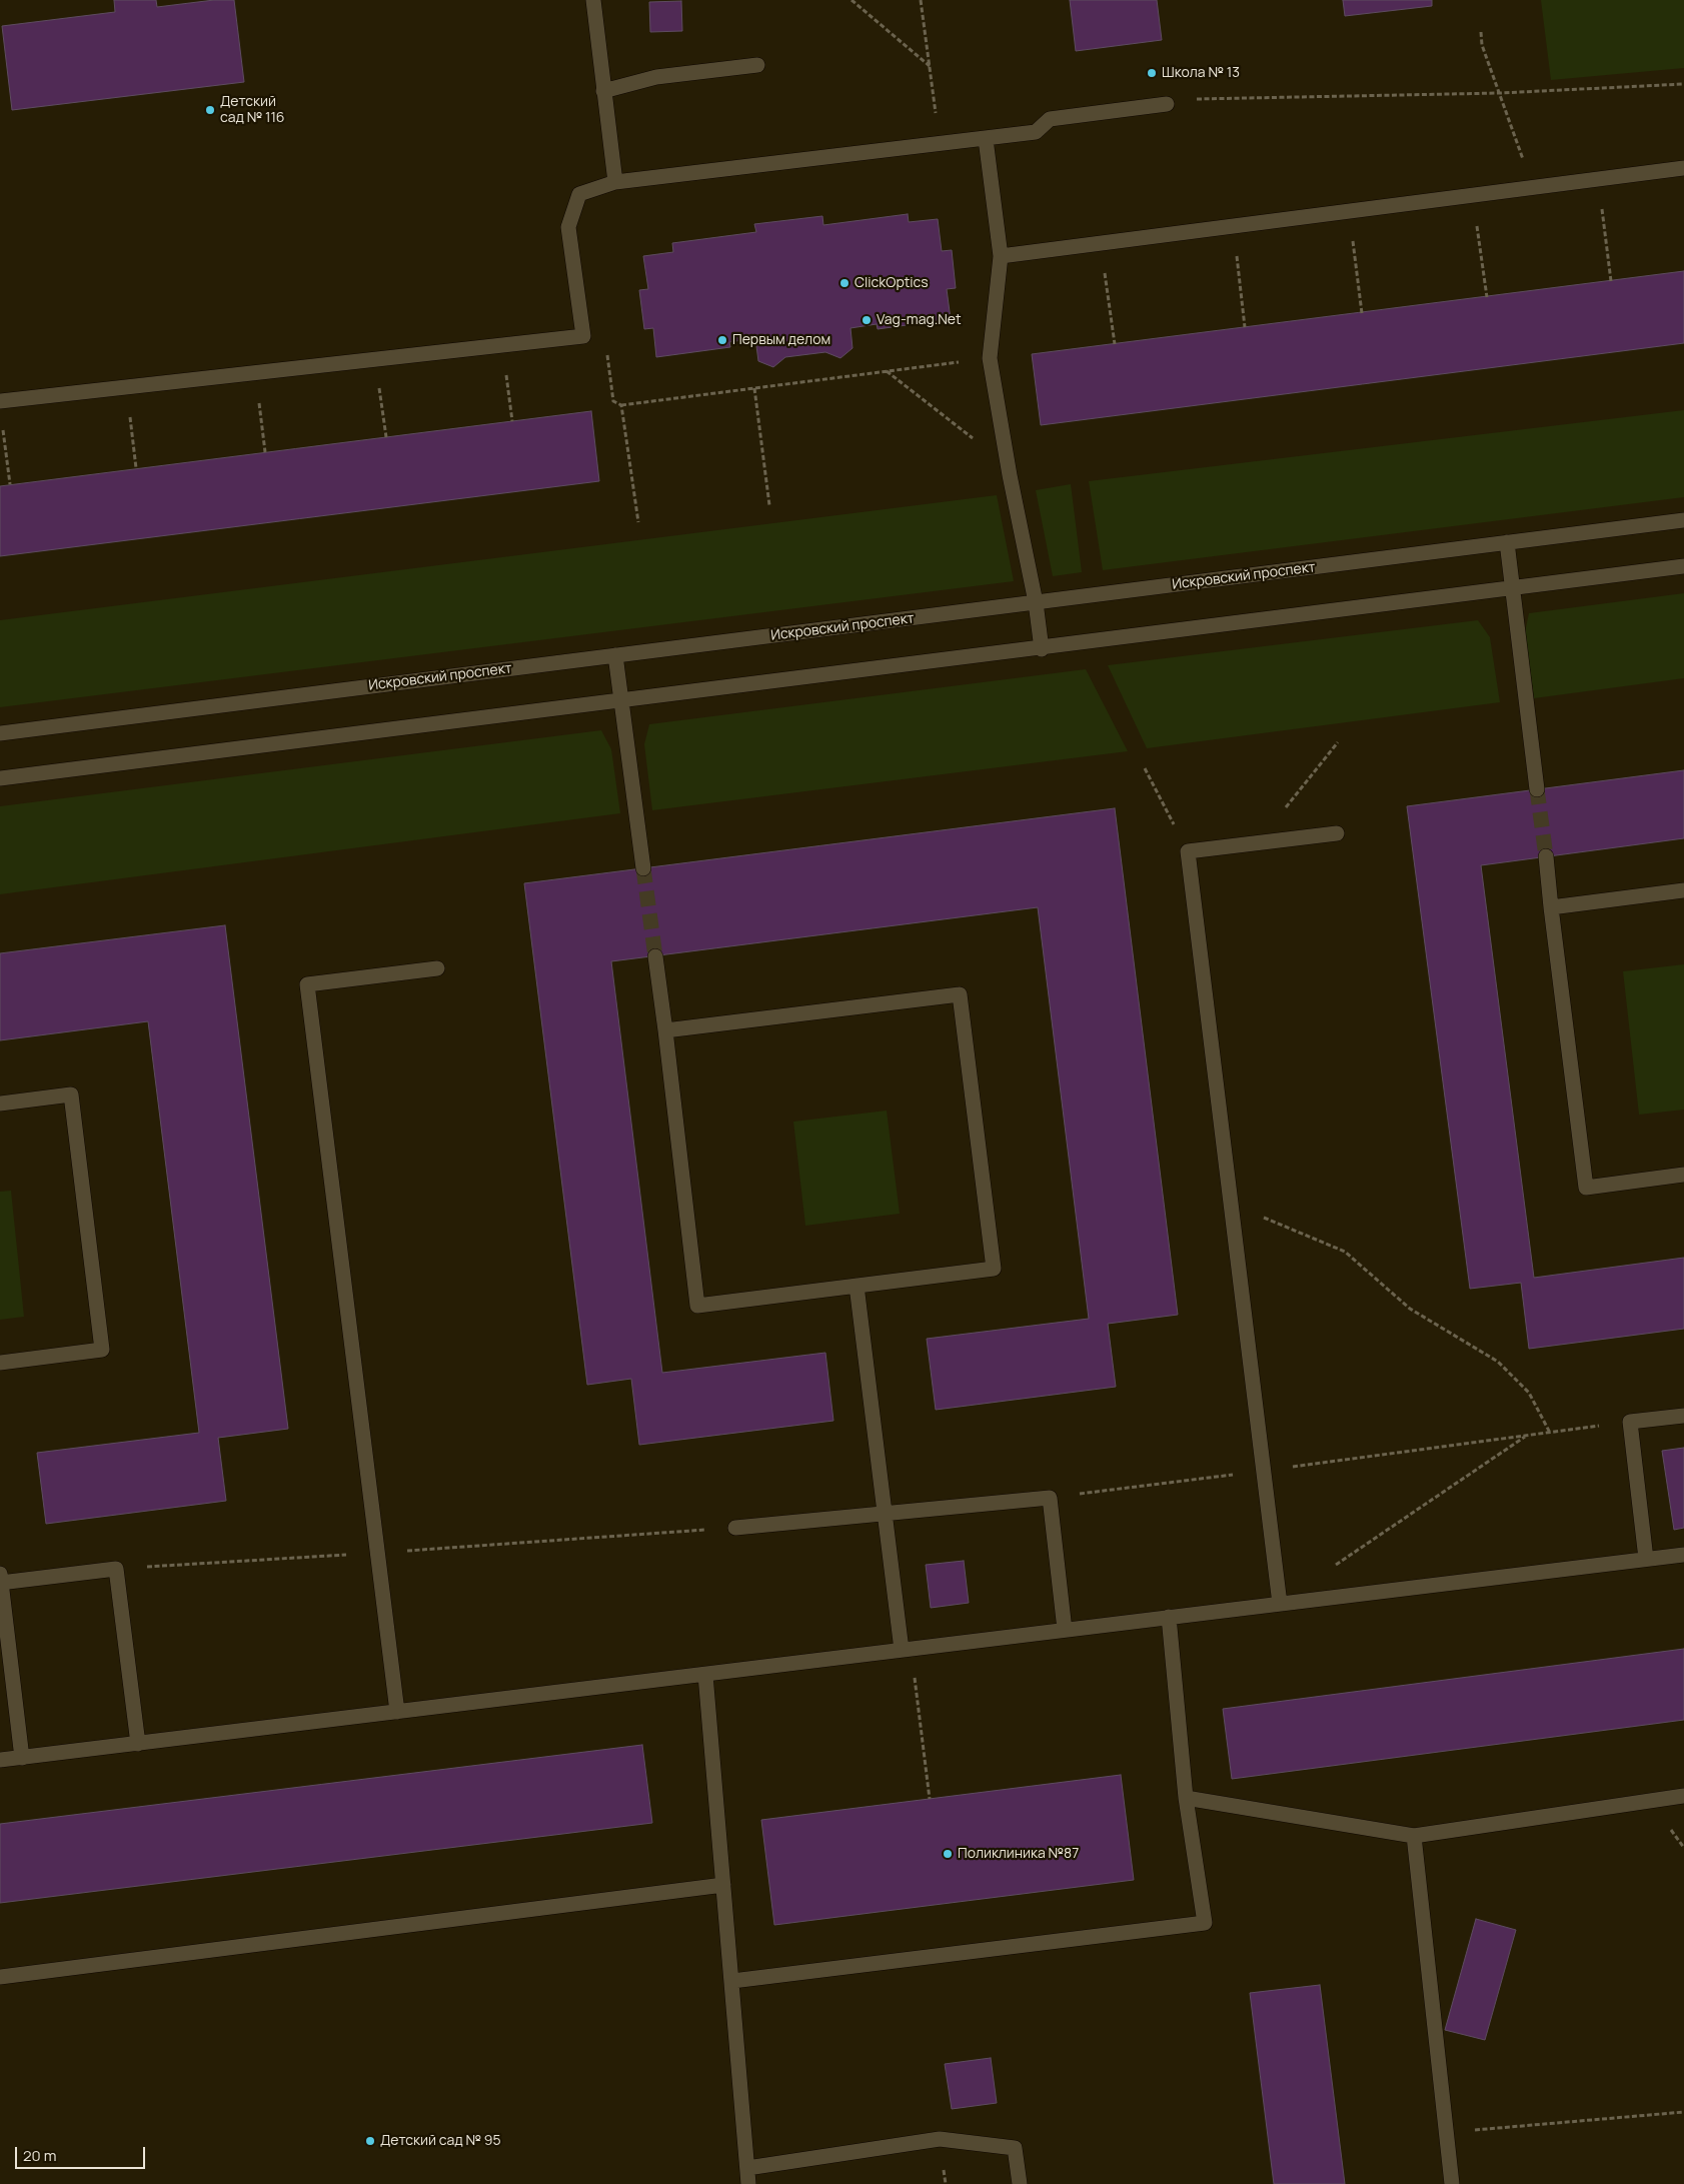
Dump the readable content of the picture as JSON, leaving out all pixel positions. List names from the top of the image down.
{
  "streets": {
    "street": ["Искровский проспект"]
  },
  "places": [
    "Школа № 13",
    "Детский сад № 116",
    "ClickOptics",
    "Vag-mag.Net",
    "Первым делом",
    "Поликлиника №87",
    "Детский сад № 95"
  ],
  "scale_bar": "20 m"
}
